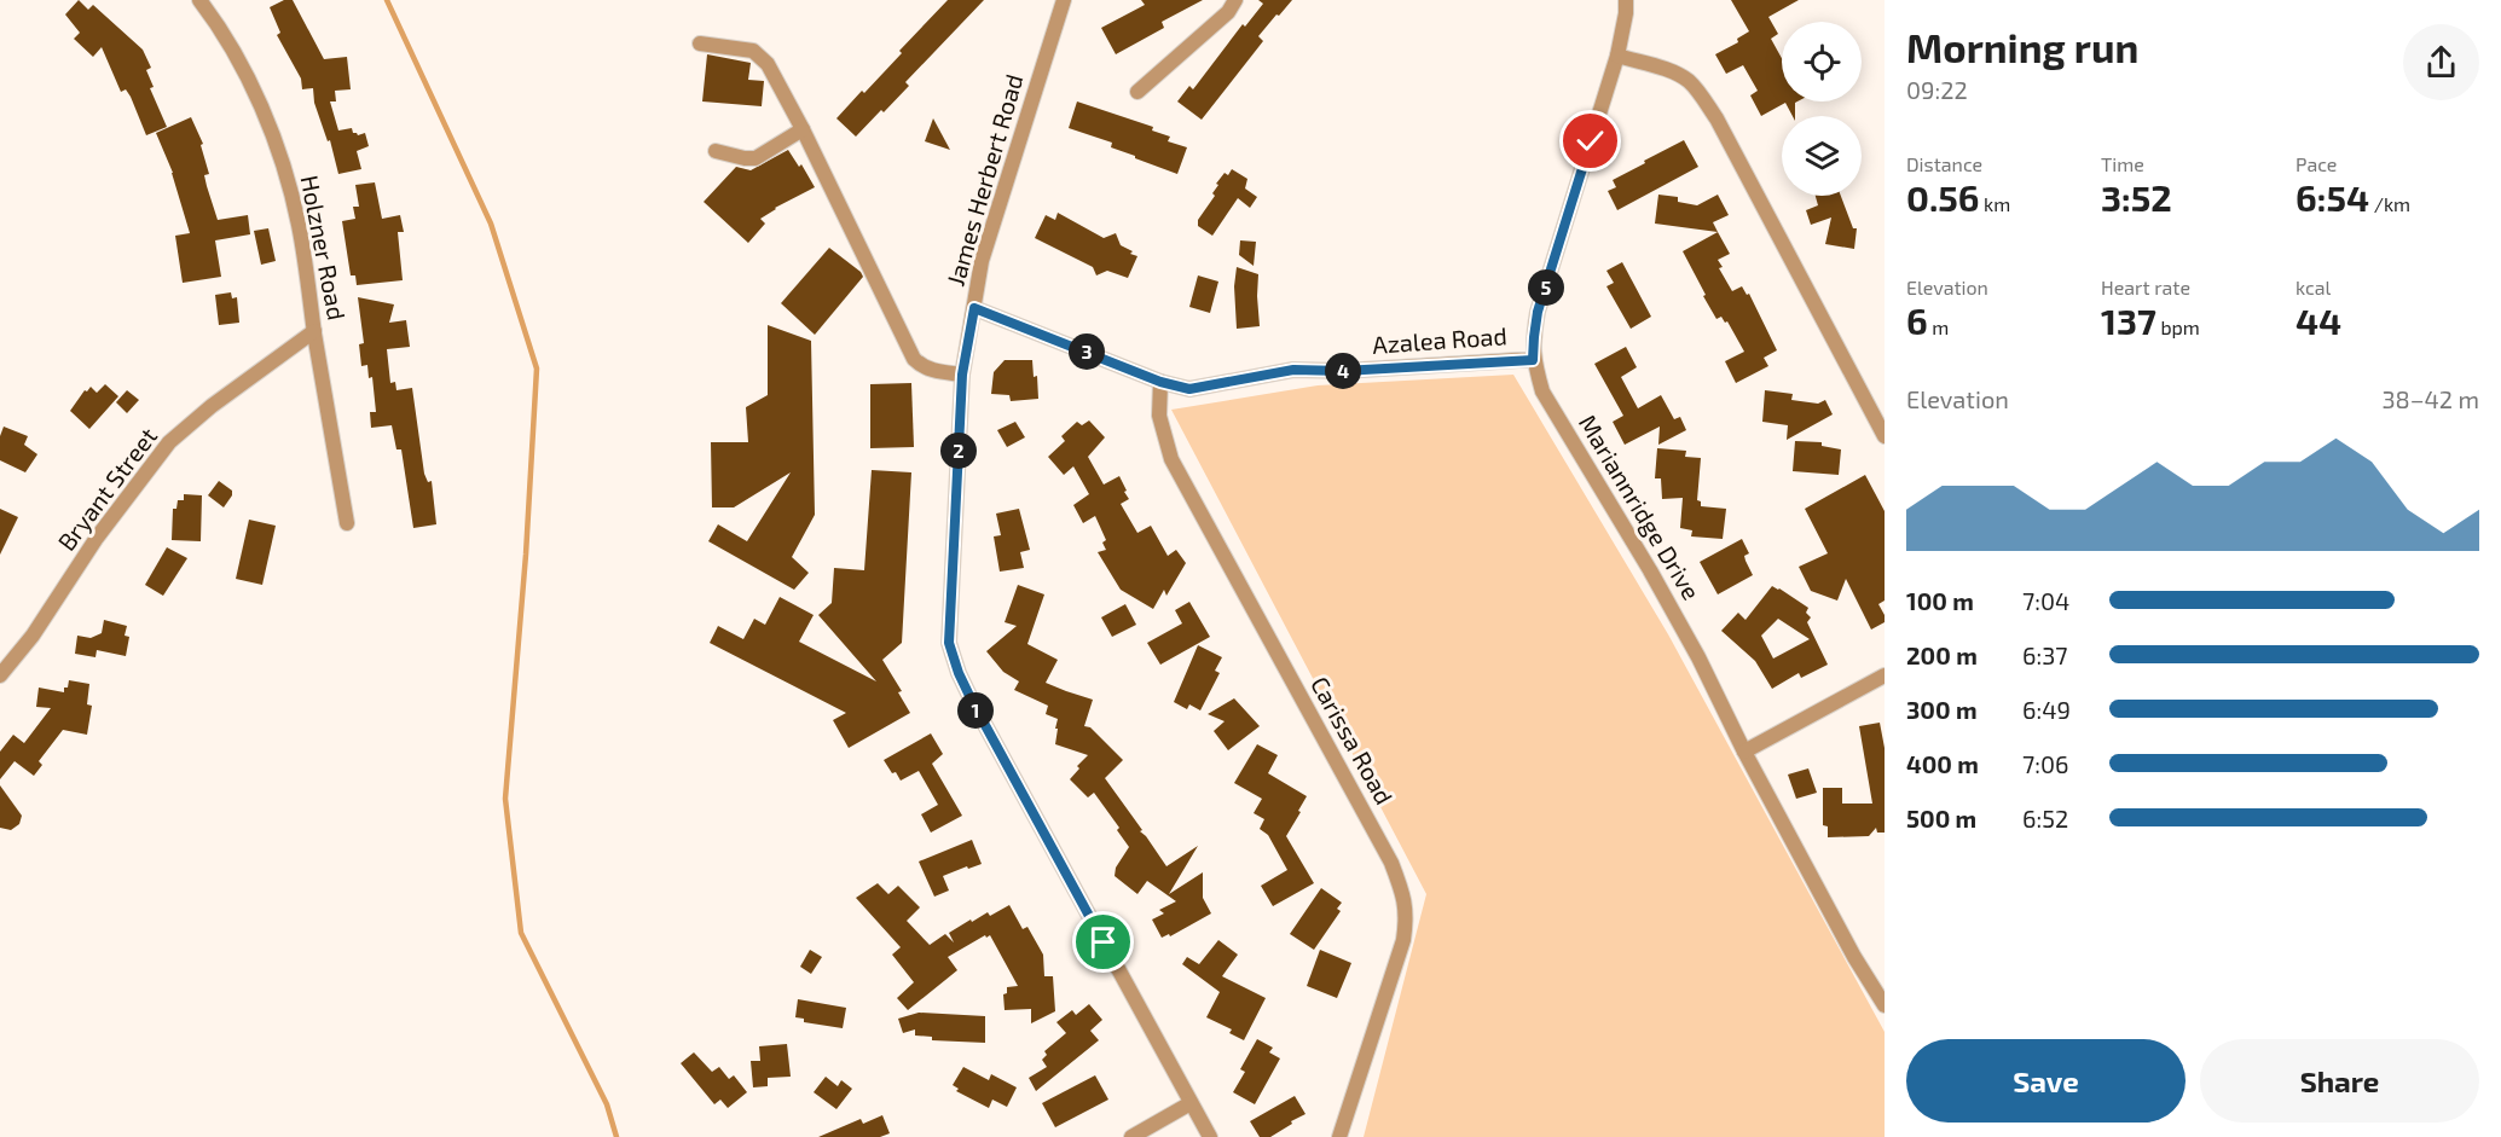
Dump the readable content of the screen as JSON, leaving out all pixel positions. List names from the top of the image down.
{
  "streets": {
    "street": [
      "James Herbert Road",
      "Holzner Road",
      "Azalea Road",
      "Bryant Street",
      "Mariannridge Drive",
      "Carissa Road"
    ]
  },
  "crossings": [
    ["James Herbert Road", "Azalea Road"],
    ["Holzner Road", "Bryant Street"],
    ["Azalea Road", "Mariannridge Drive"],
    ["Azalea Road", "Carissa Road"]
  ],
  "page": {
    "heading": ["Morning run", "09:22"],
    "stats": [
      ["Distance", "0.56 km"],
      ["Time", "3:52"],
      ["Pace", "6:54 /km"],
      ["Elevation", "6 m"],
      ["Heart rate", "137 bpm"],
      ["kcal", "44"]
    ],
    "pins": [
      "5",
      "3",
      "4",
      "2",
      "1"
    ],
    "chart": ["Elevation", "38–42 m"],
    "list": [
      {
        "name": "100 m",
        "note": "7:04"
      },
      {
        "name": "200 m",
        "note": "6:37"
      },
      {
        "name": "300 m",
        "note": "6:49"
      },
      {
        "name": "400 m",
        "note": "7:06"
      },
      {
        "name": "500 m",
        "note": "6:52"
      }
    ],
    "buttons": ["Save", "Share"]
  }
}
